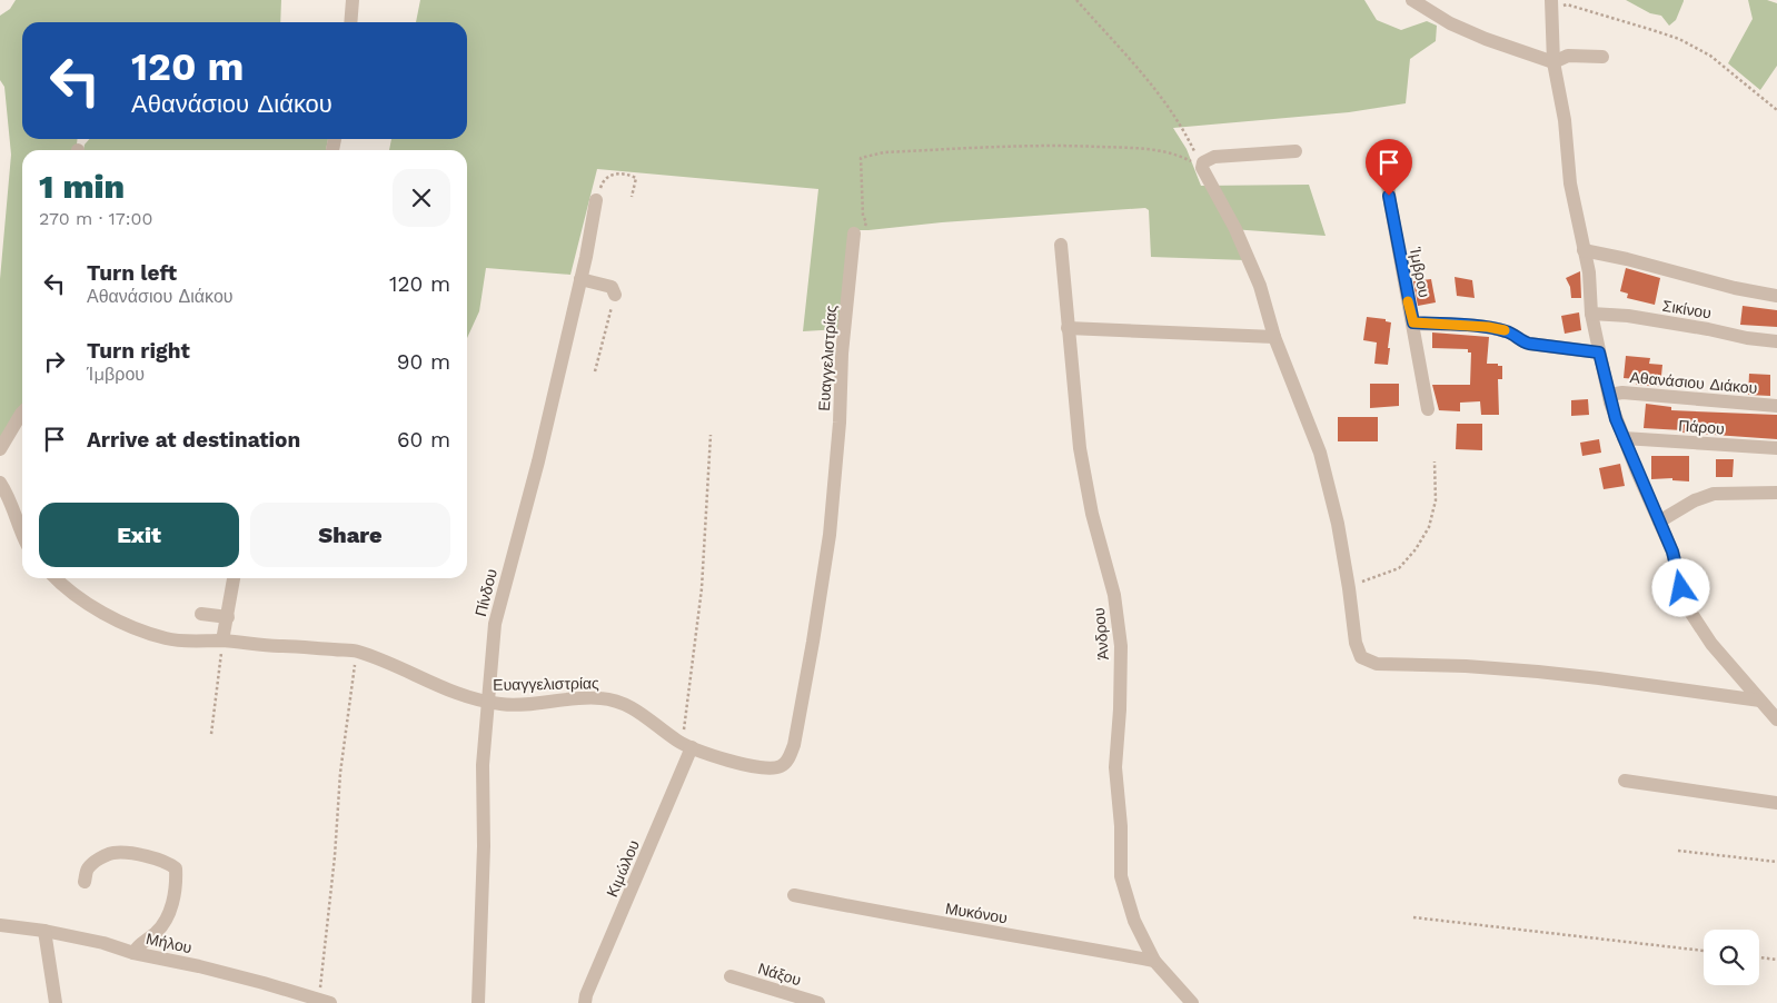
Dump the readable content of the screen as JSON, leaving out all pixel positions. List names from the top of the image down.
{
  "streets": {
    "street": [
      "Ίμβρου",
      "Σικίνου",
      "Ευαγγελιστρίας",
      "Αθανάσιου Διάκου",
      "Πάρου",
      "Πίνδου",
      "Άνδρου",
      "Κιμώλου",
      "Μυκόνου",
      "Μήλου",
      "Νάξου"
    ]
  },
  "crossings": [
    ["Ευαγγελιστρίας", "Πίνδου"],
    ["Ευαγγελιστρίας", "Κιμώλου"],
    ["Άνδρου", "Μυκόνου"]
  ],
  "page": {
    "turn": ["120 m", "Αθανάσιου Διάκου"],
    "heading": ["1 min", "270 m · 17:00"],
    "list": [
      {
        "name": "Turn left",
        "note": "Αθανάσιου Διάκου",
        "value": "120 m"
      },
      {
        "name": "Turn right",
        "note": "Ίμβρου",
        "value": "90 m"
      },
      {
        "name": "Arrive at destination",
        "value": "60 m"
      }
    ],
    "buttons": ["Exit", "Share"]
  }
}
